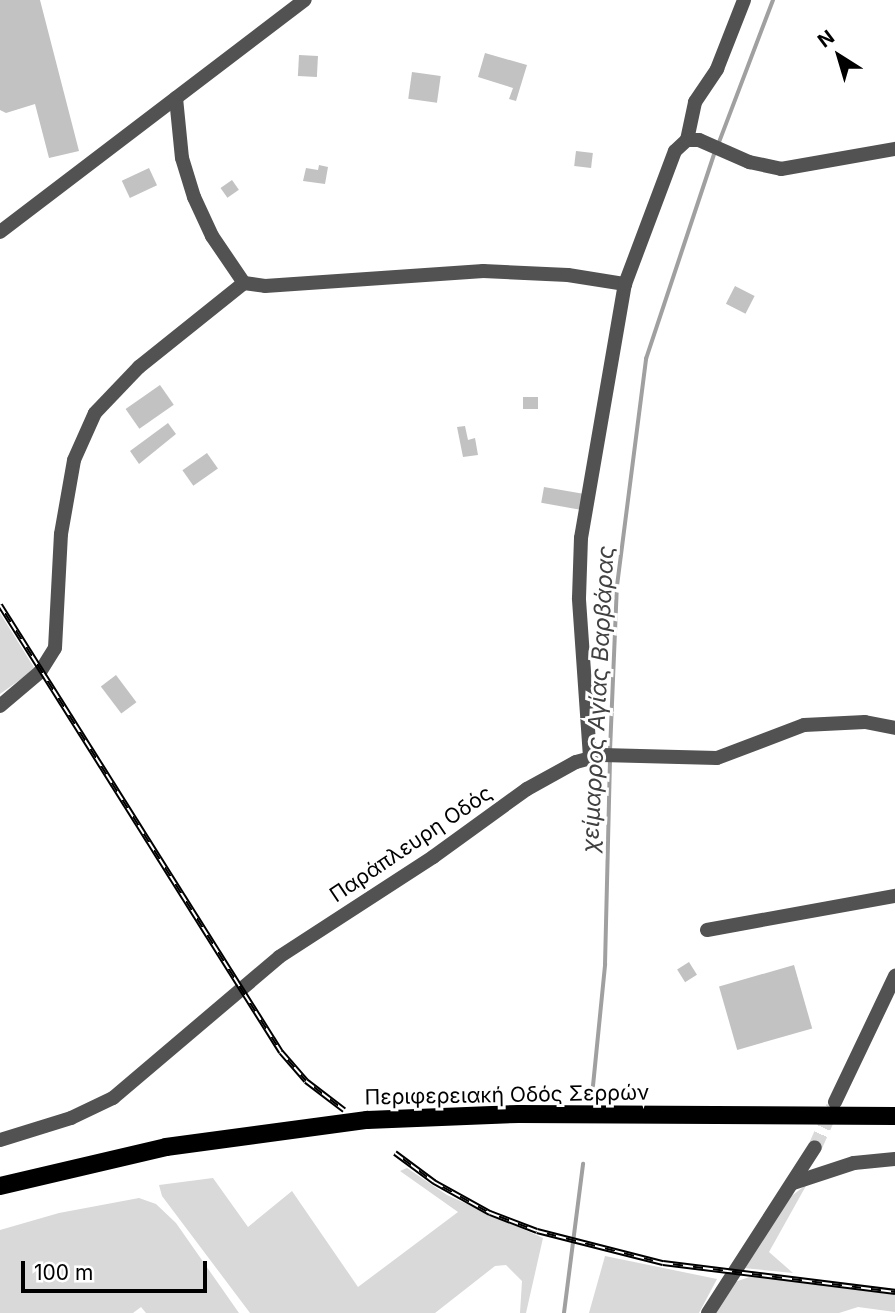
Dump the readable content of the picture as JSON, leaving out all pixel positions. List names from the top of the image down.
{
  "streets": {
    "main road": ["Περιφερειακή Οδός Σερρών"],
    "street": ["Παράπλευρη Οδός"]
  },
  "water": ["χείμαρρος Αγίας Βαρβάρας"],
  "scale_bar": "100 m",
  "north": "top left"
}
